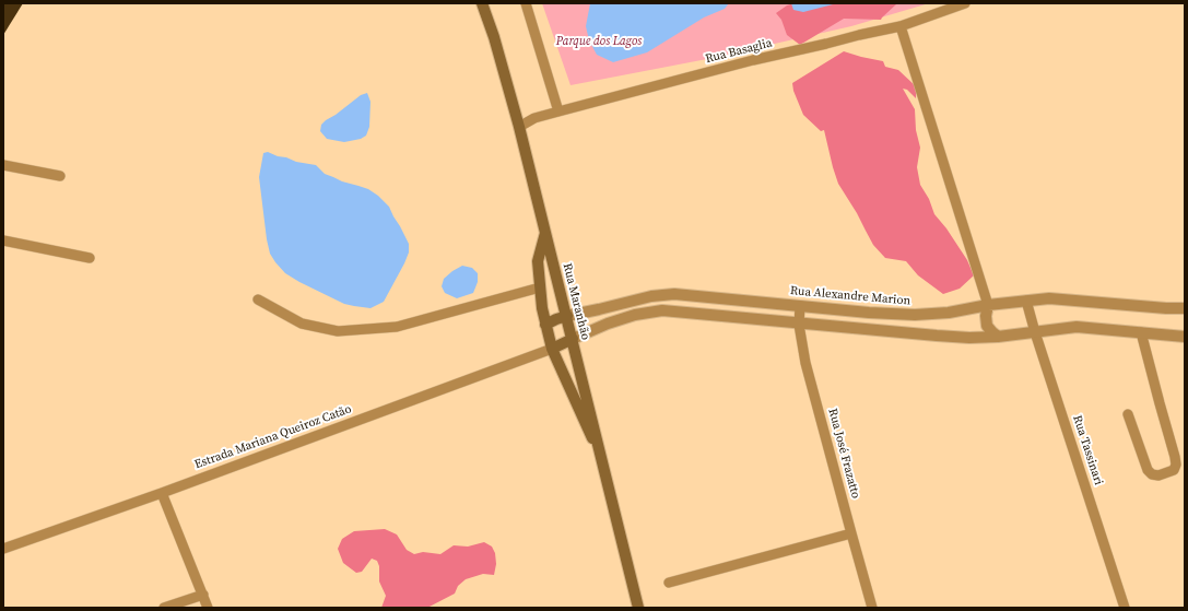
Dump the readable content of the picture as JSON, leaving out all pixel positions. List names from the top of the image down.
{
  "streets": {
    "main road": ["Rua Maranhão"],
    "street": [
      "Rua Basaglia",
      "Rua Alexandre Marion",
      "Estrada Mariana Queiroz Catão",
      "Rua Tassinari",
      "Rua José Frazatto"
    ]
  },
  "crossings": [
    ["Rua Basaglia", "Rua Maranhão"],
    ["Rua Alexandre Marion", "Rua Maranhão"],
    ["Rua Alexandre Marion", "Rua Tassinari"],
    ["Rua Alexandre Marion", "Rua José Frazatto"]
  ],
  "parks": ["Parque dos Lagos"]
}
